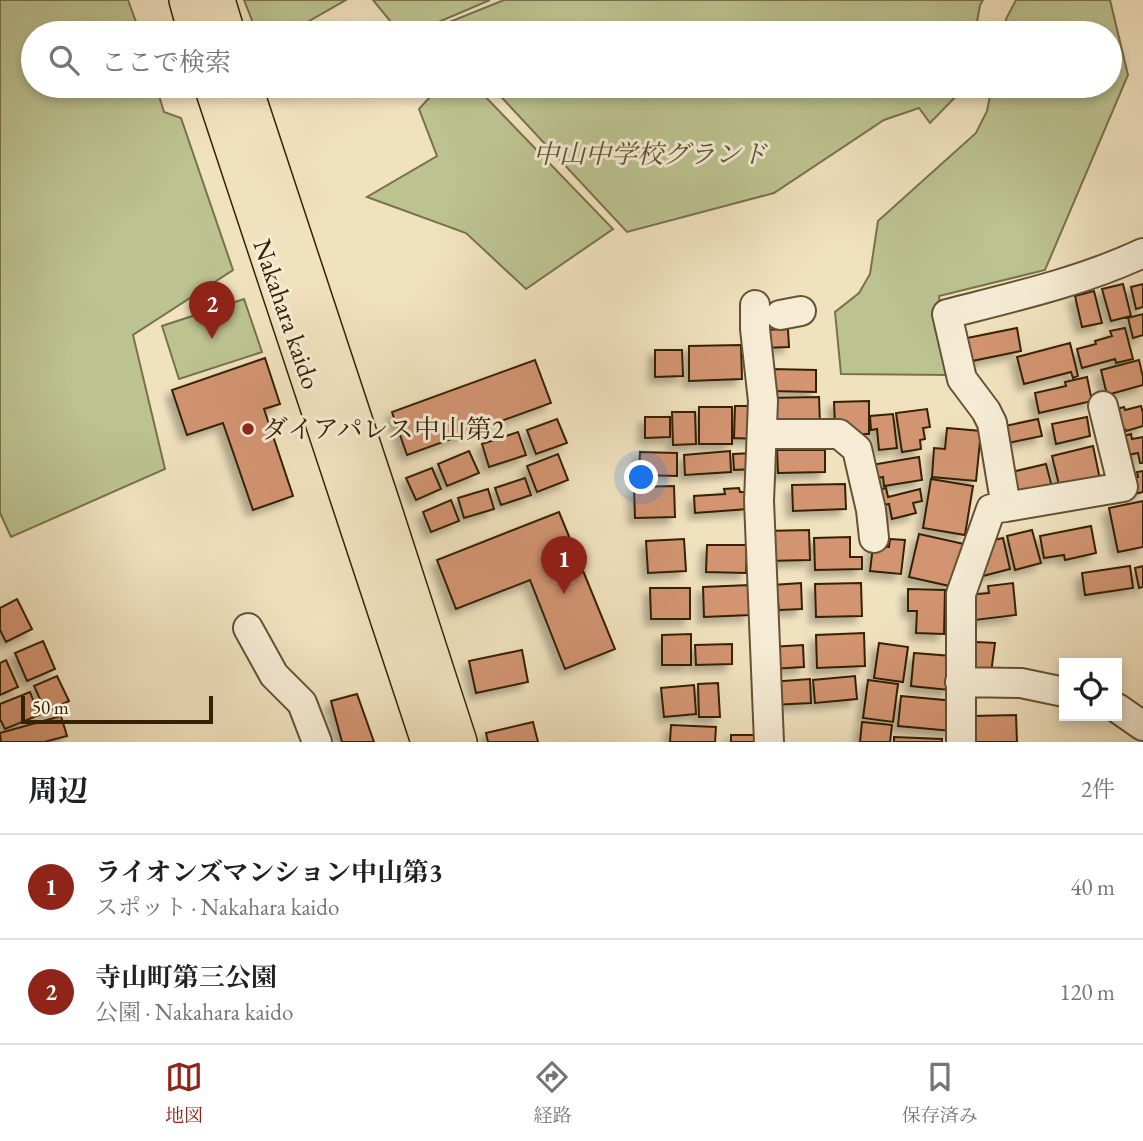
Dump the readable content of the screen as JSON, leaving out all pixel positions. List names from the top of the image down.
{
  "streets": {
    "main road": ["Nakahara kaido"]
  },
  "parks": ["中山中学校グランド"],
  "places": ["ダイアパレス中山第2"],
  "scale_bar": "50 m",
  "page": {
    "search": "ここで検索",
    "pins": ["2", "1"],
    "scale": "50 m",
    "heading": ["周辺", "2件"],
    "list": [
      {
        "mark": "1",
        "name": "ライオンズマンション中山第3",
        "note": "スポット · Nakahara kaido",
        "value": "40 m"
      },
      {
        "mark": "2",
        "name": "寺山町第三公園",
        "note": "公園 · Nakahara kaido",
        "value": "120 m"
      }
    ],
    "nav": ["地図", "経路", "保存済み"]
  }
}
